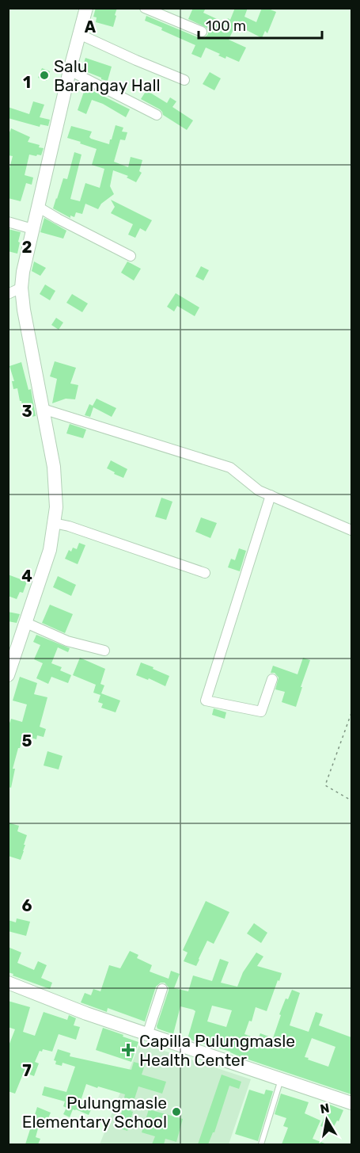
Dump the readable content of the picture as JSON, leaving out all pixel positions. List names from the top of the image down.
{
  "places": {
    "other": ["Salu Barangay Hall", "Pulungmasle Elementary School"],
    "health": ["Capilla Pulungmasle Health Center"]
  },
  "scale_bar": "100 m",
  "north": "top",
  "grid": {
    "columns": ["A"],
    "rows": [
      "1",
      "2",
      "3",
      "4",
      "5",
      "6",
      "7"
    ]
  }
}
